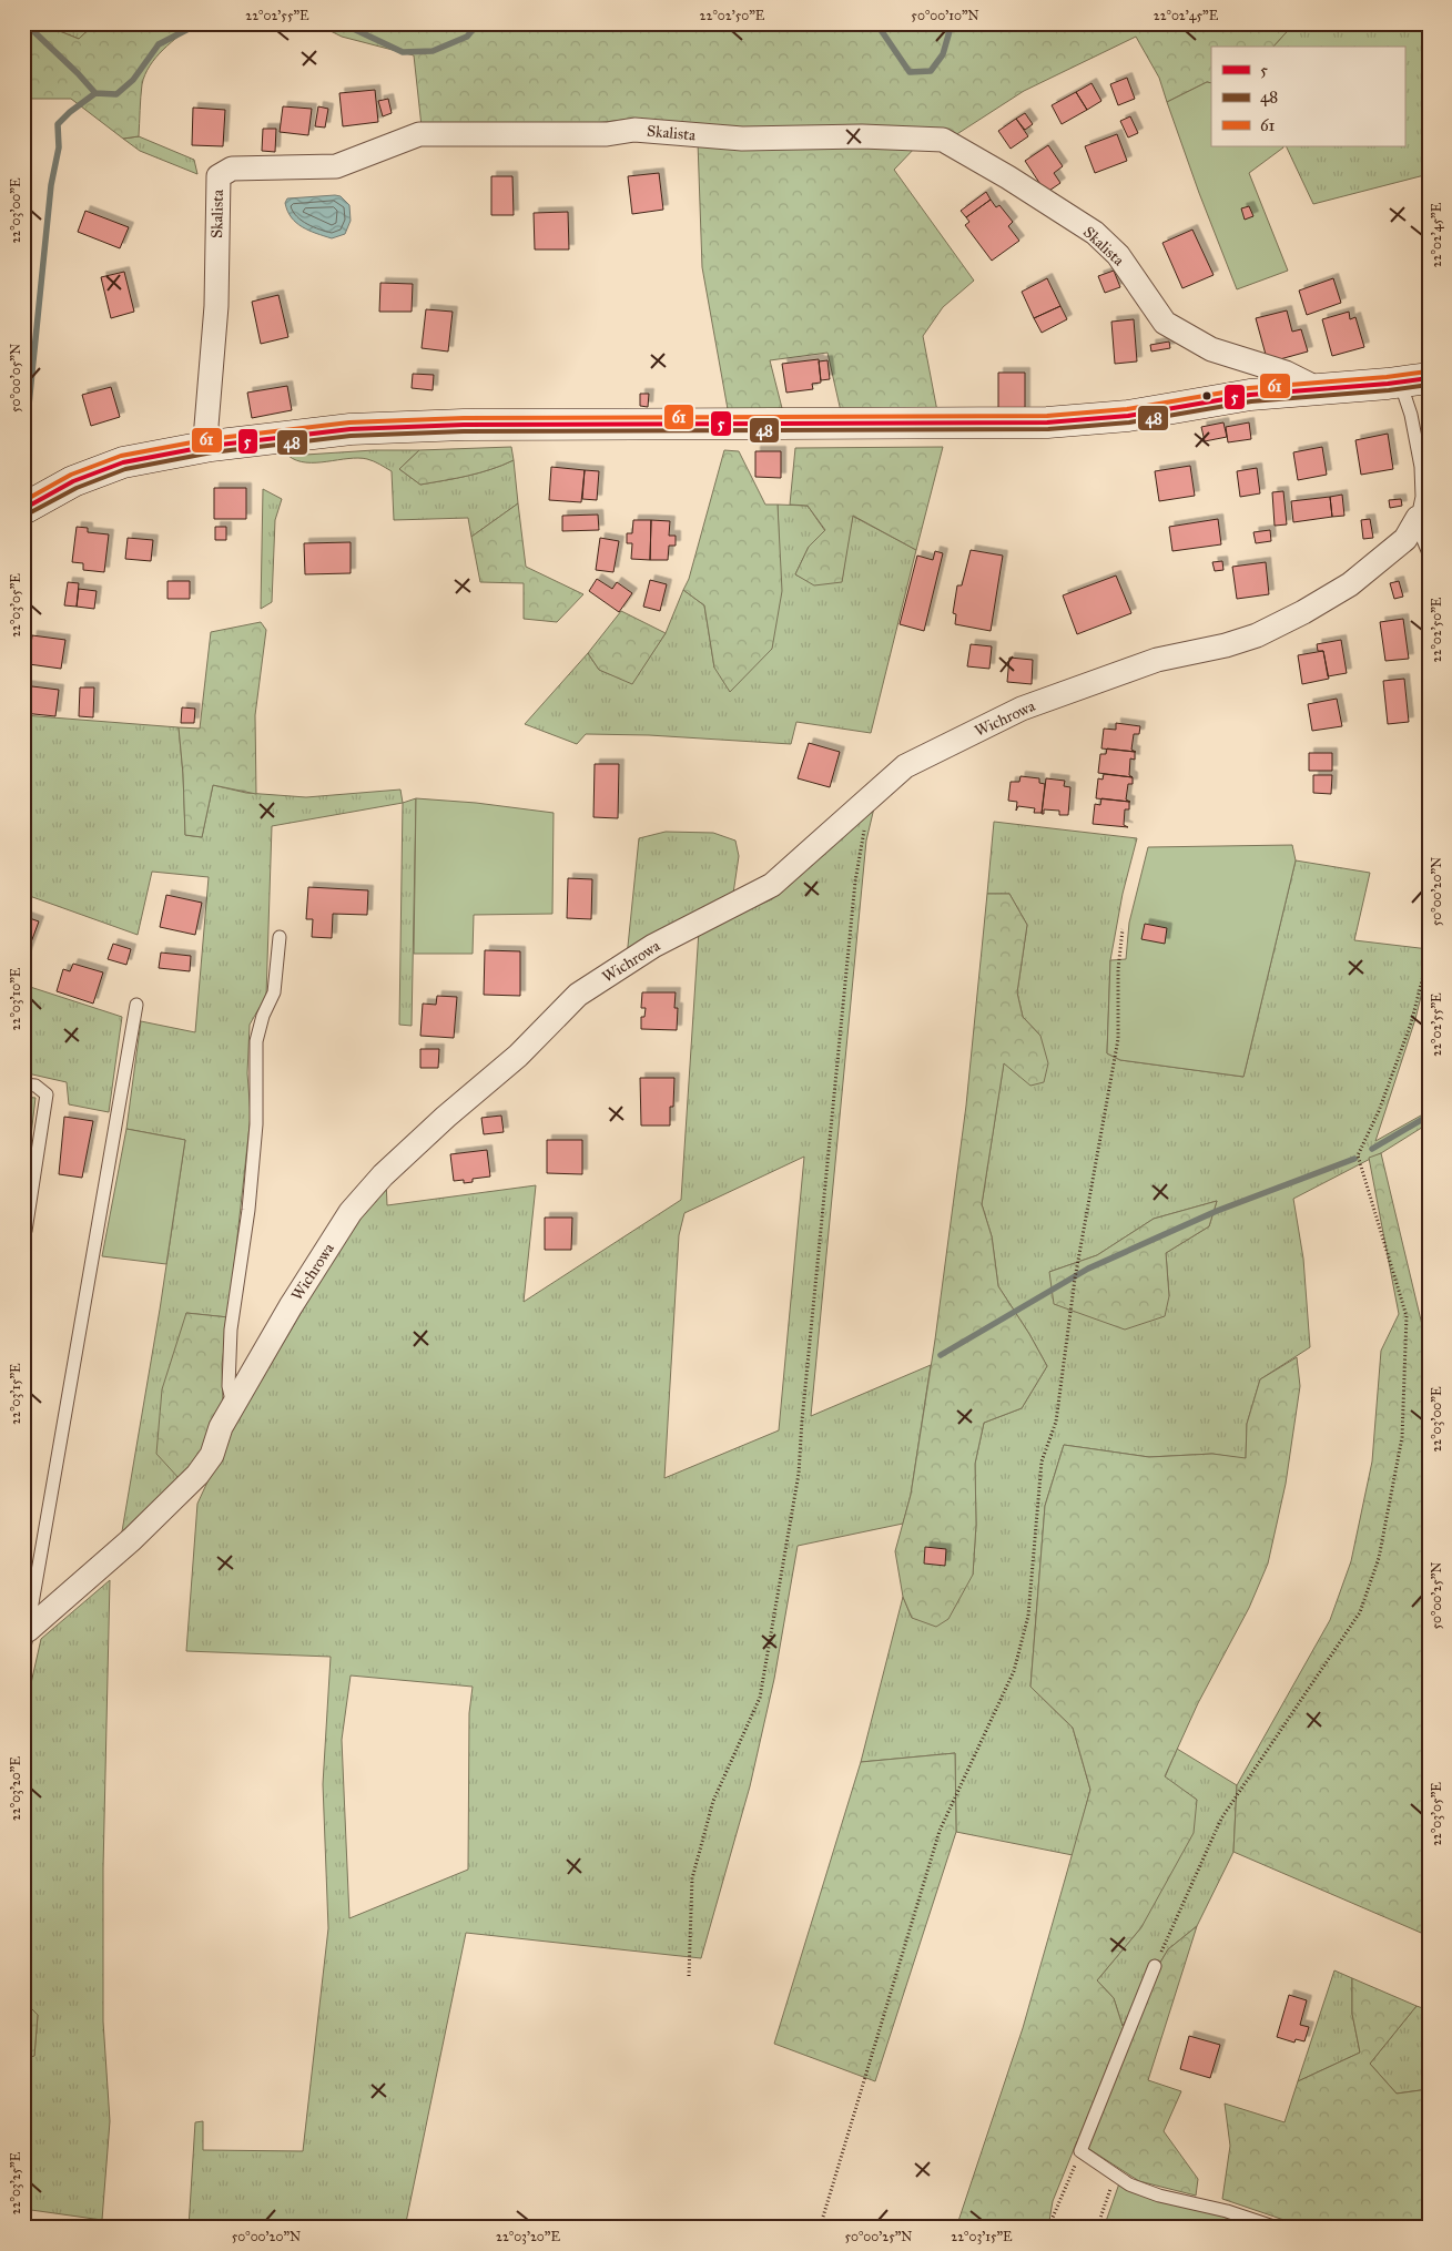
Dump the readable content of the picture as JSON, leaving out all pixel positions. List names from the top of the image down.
{
  "streets": {
    "street": ["Skalista", "Wichrowa"]
  },
  "lines": ["transit line 61", "transit line 5", "transit line 48"],
  "legend": ["5", "48", "61"],
  "coordinates": [
    "22°02'55\"E",
    "22°02'50\"E",
    "50°00'10\"N",
    "22°02'45\"E",
    "22°03'00\"E",
    "50°00'05\"N",
    "22°03'05\"E",
    "50°00'20\"N",
    "22°03'10\"E",
    "22°03'15\"E",
    "50°00'25\"N",
    "22°03'20\"E",
    "22°03'25\"E"
  ]
}
